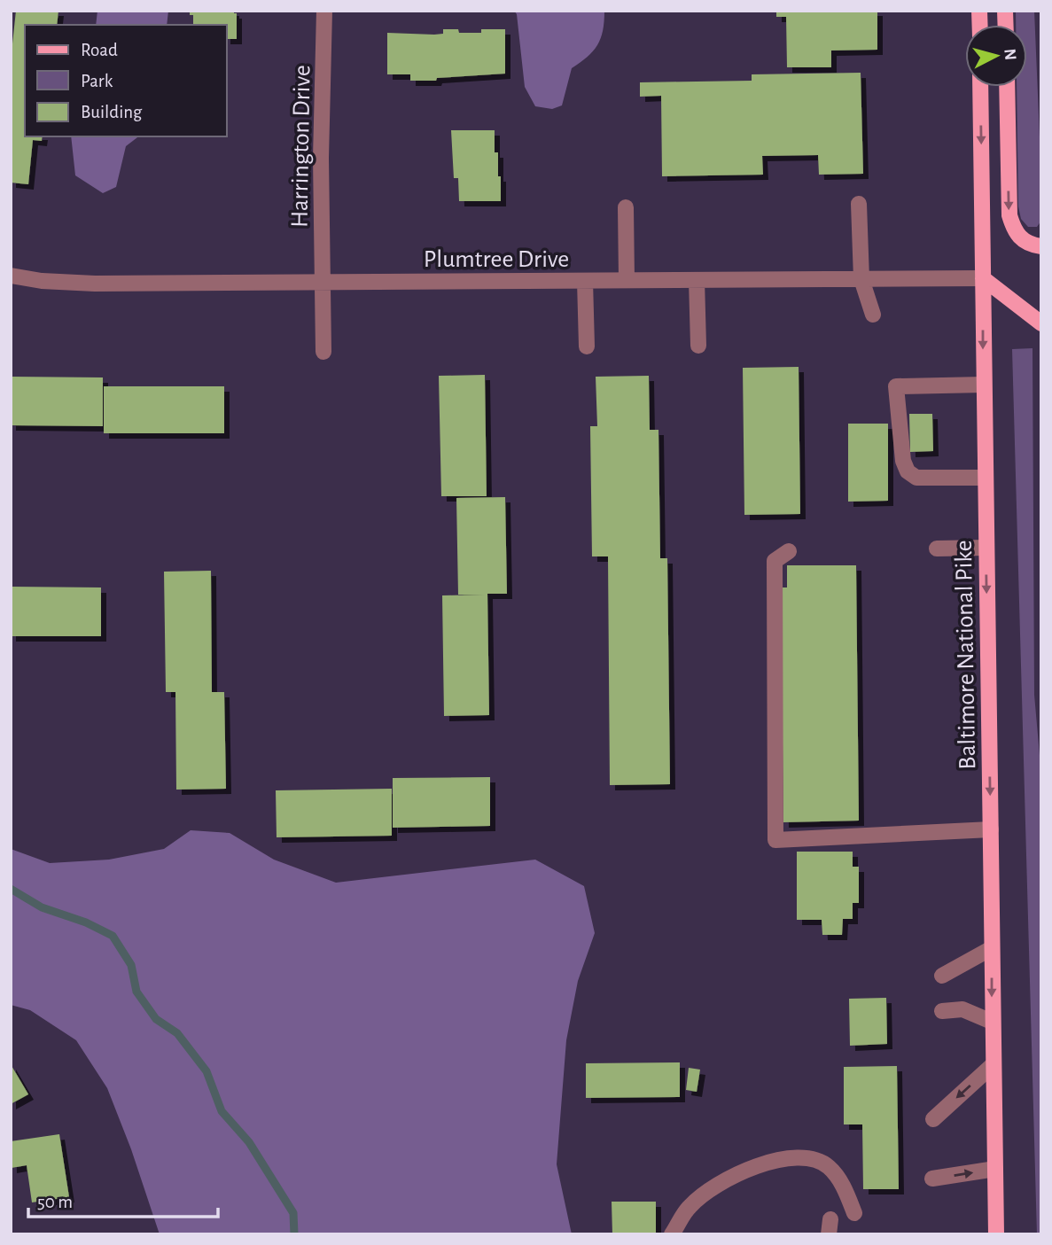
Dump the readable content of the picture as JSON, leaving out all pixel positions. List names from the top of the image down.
{
  "streets": {
    "main road": ["Baltimore National Pike"],
    "street": ["Harrington Drive", "Plumtree Drive"]
  },
  "crossings": [
    ["Harrington Drive", "Plumtree Drive"],
    ["Plumtree Drive", "Baltimore National Pike"]
  ],
  "one_way": ["Baltimore National Pike"],
  "legend": ["Road", "Park", "Building"],
  "scale_bar": "50 m",
  "north": "right"
}
